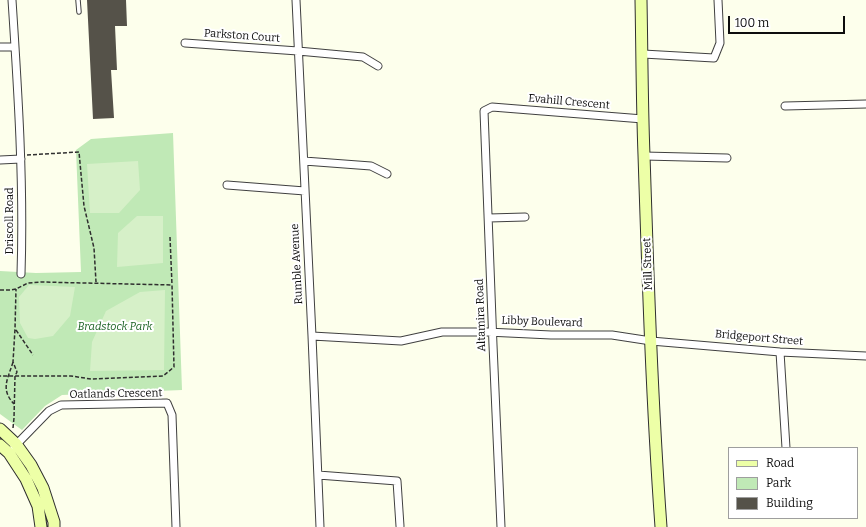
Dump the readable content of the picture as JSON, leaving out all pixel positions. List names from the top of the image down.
{
  "streets": {
    "street": [
      "Parkston Court",
      "Evahill Crescent",
      "Driscoll Road",
      "Rumble Avenue",
      "Mill Street",
      "Altamira Road",
      "Libby Boulevard",
      "Bridgeport Street",
      "Oatlands Crescent"
    ]
  },
  "crossings": [
    ["Parkston Court", "Rumble Avenue"],
    ["Evahill Crescent", "Mill Street"],
    ["Evahill Crescent", "Altamira Road"],
    ["Rumble Avenue", "Libby Boulevard"],
    ["Mill Street", "Libby Boulevard"],
    ["Mill Street", "Bridgeport Street"],
    ["Altamira Road", "Libby Boulevard"],
    ["Libby Boulevard", "Bridgeport Street"]
  ],
  "parks": ["Bradstock Park"],
  "legend": ["Road", "Park", "Building"],
  "scale_bar": "100 m"
}
